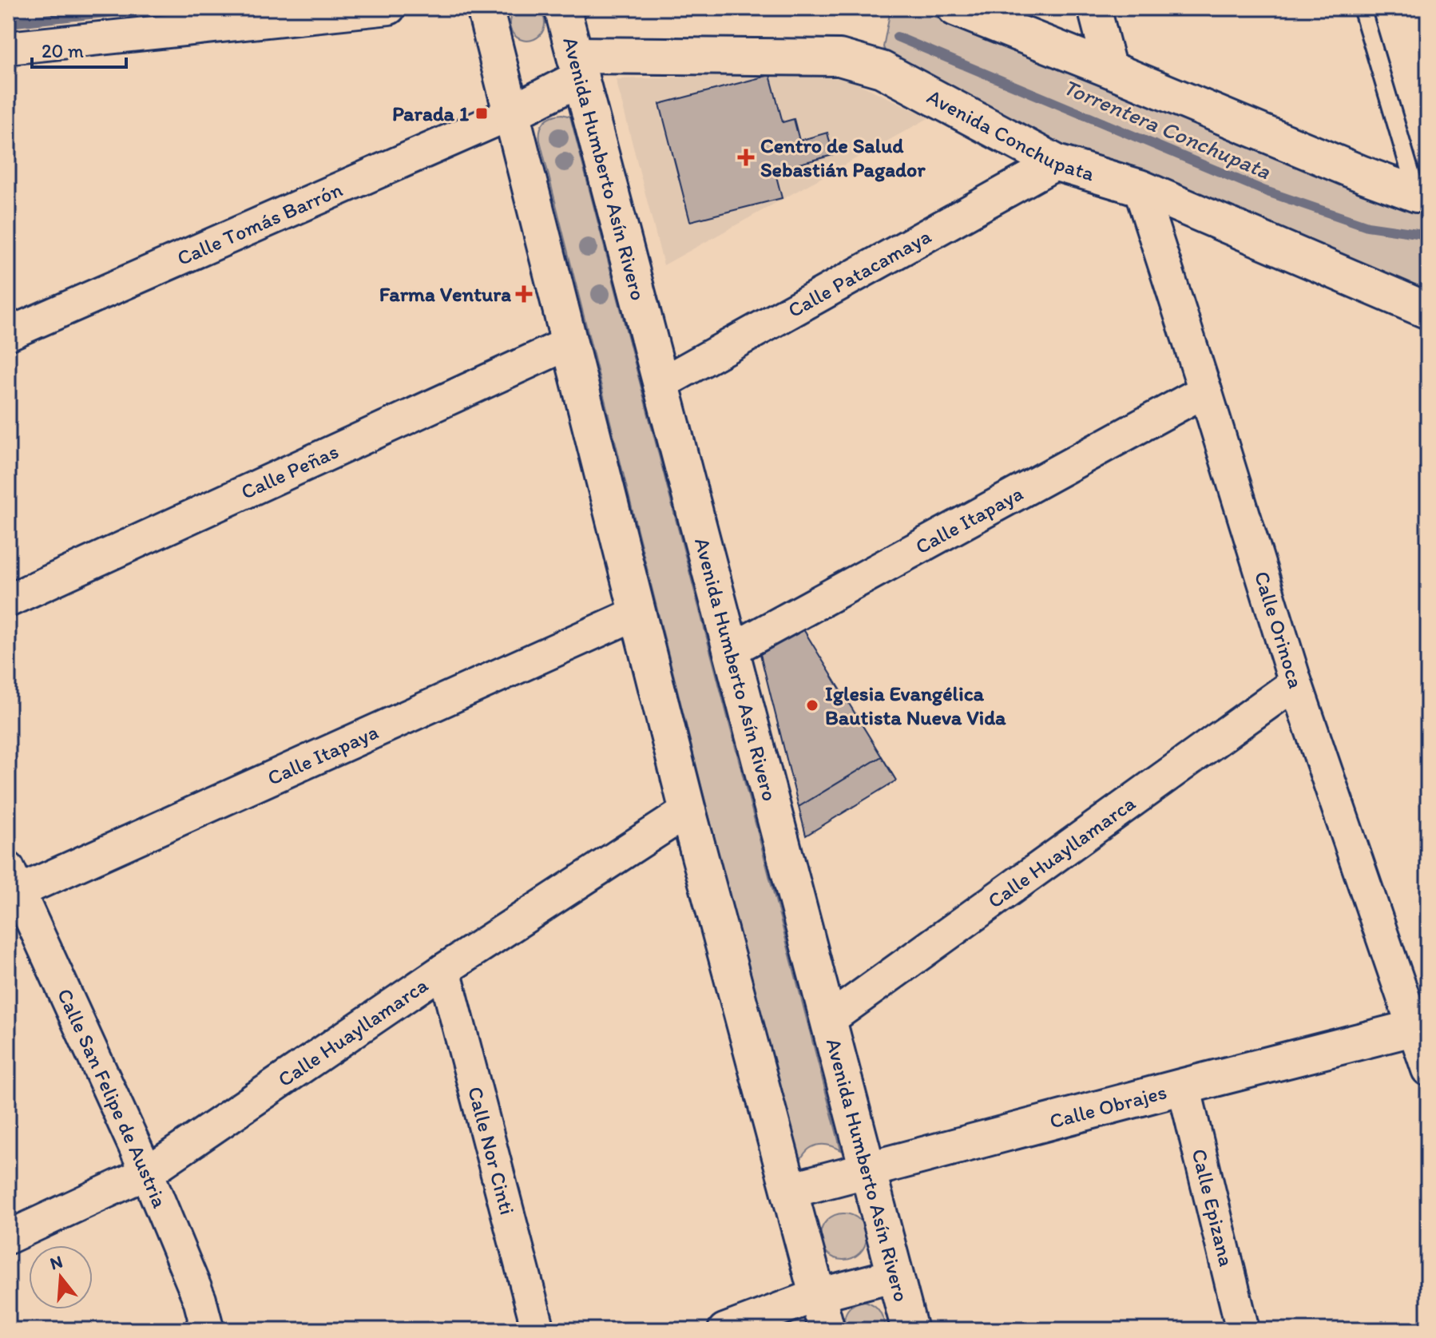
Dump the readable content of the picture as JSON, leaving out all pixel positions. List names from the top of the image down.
{
  "streets": {
    "street": [
      "Avenida Conchupata",
      "Avenida Humberto Asín Rivero",
      "Calle Tomás Barrón",
      "Calle Patacamaya",
      "Calle Peñas",
      "Calle Itapaya",
      "Calle Orinoca",
      "Calle Huayllamarca",
      "Calle San Felipe de Austria",
      "Calle Obrajes",
      "Calle Nor Cinti",
      "Calle Epizana"
    ]
  },
  "crossings": [
    ["Avenida Conchupata", "Avenida Humberto Asín Rivero"],
    ["Avenida Conchupata", "Calle Tomás Barrón"],
    ["Avenida Conchupata", "Calle Patacamaya"],
    ["Avenida Conchupata", "Calle Orinoca"],
    ["Avenida Humberto Asín Rivero", "Calle Patacamaya"],
    ["Avenida Humberto Asín Rivero", "Calle Itapaya"],
    ["Avenida Humberto Asín Rivero", "Calle Huayllamarca"],
    ["Avenida Humberto Asín Rivero", "Calle Obrajes"],
    ["Calle Itapaya", "Calle Orinoca"],
    ["Calle Itapaya", "Calle San Felipe de Austria"],
    ["Calle Orinoca", "Calle Huayllamarca"],
    ["Calle Orinoca", "Calle Obrajes"],
    ["Calle Huayllamarca", "Calle San Felipe de Austria"],
    ["Calle Huayllamarca", "Calle Nor Cinti"],
    ["Calle Obrajes", "Calle Epizana"]
  ],
  "water": ["Torrentera Conchupata"],
  "places": {
    "transit": ["Parada 1"],
    "health": ["Centro de Salud Sebastián Pagador", "Farma Ventura"],
    "other": ["Iglesia Evangélica Bautista Nueva Vida"]
  },
  "scale_bar": "20 m",
  "north": "top"
}
